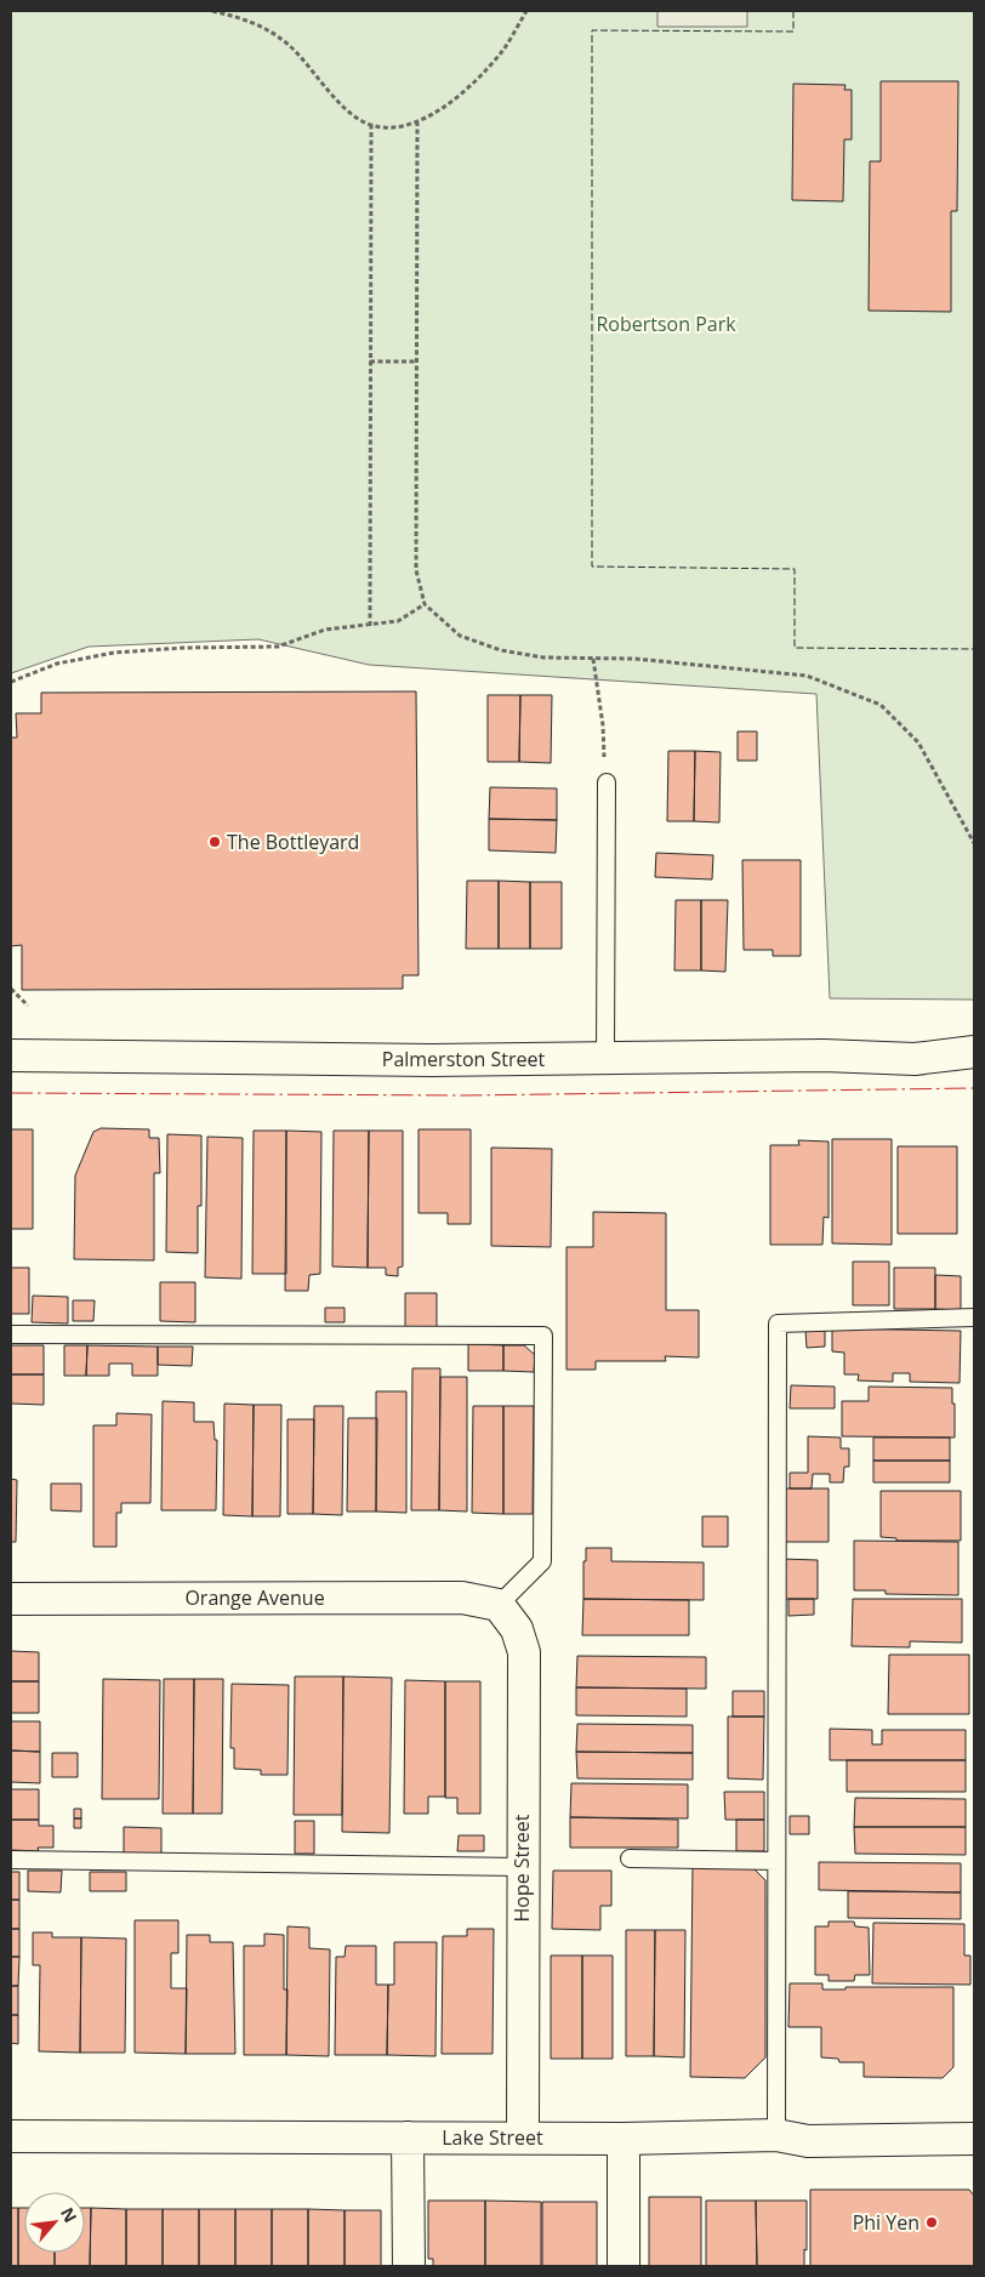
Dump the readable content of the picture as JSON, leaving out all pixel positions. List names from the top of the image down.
{
  "streets": {
    "street": [
      "Palmerston Street",
      "Orange Avenue",
      "Hope Street",
      "Lake Street"
    ]
  },
  "crossings": [
    ["Orange Avenue", "Hope Street"],
    ["Hope Street", "Lake Street"]
  ],
  "parks": ["Robertson Park"],
  "places": ["The Bottleyard", "Phi Yen"],
  "north": "top right"
}
